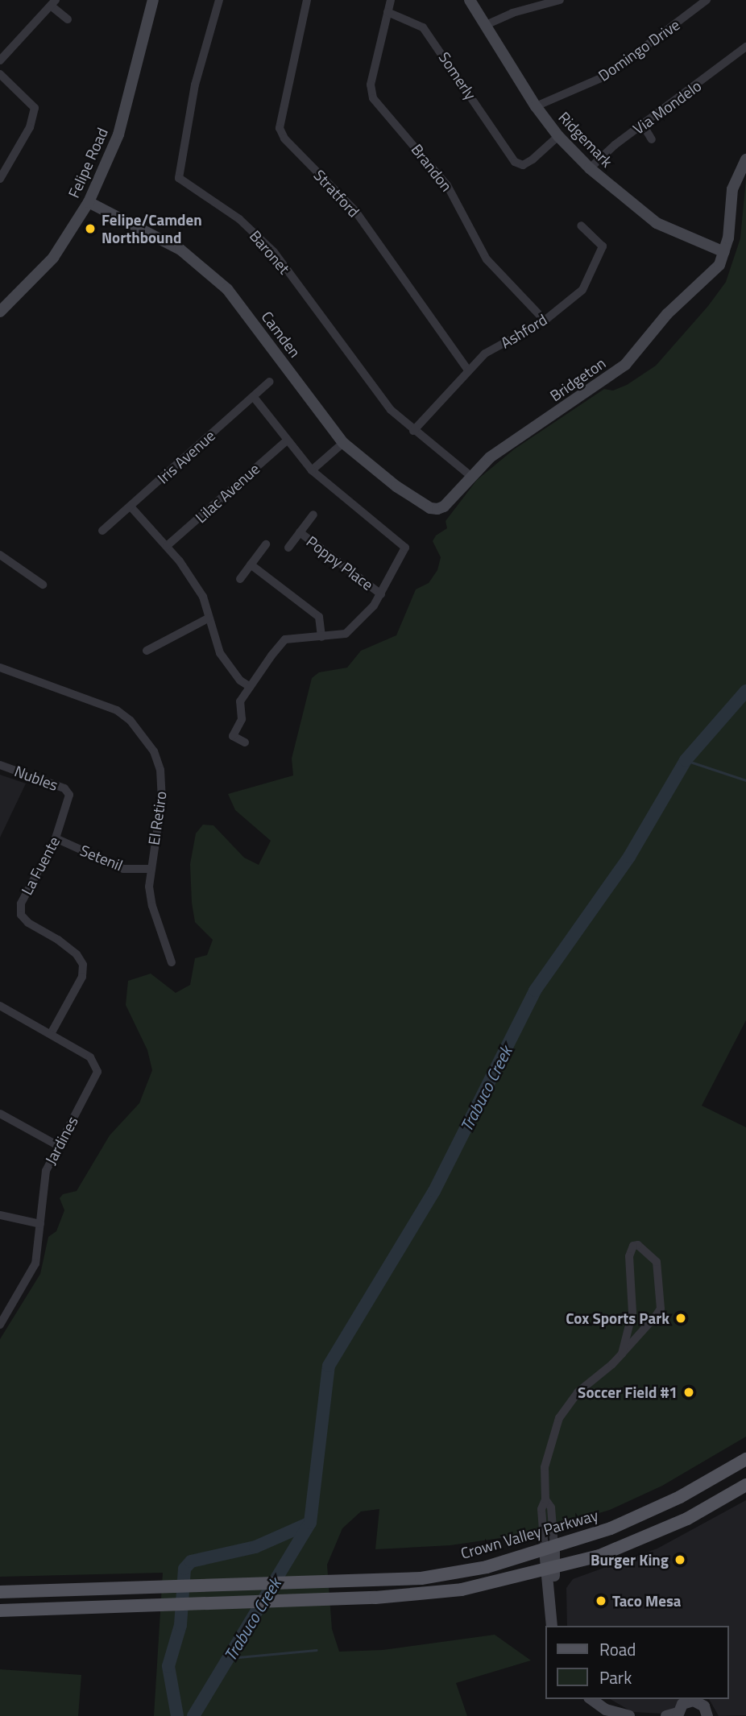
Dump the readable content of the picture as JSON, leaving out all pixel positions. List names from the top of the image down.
{
  "streets": {
    "main road": ["Crown Valley Parkway"],
    "street": [
      "Domingo Drive",
      "Somerly",
      "Via Mondelo",
      "Ridgemark",
      "Felipe Road",
      "Brandon",
      "Stratford",
      "Baronet",
      "Ashford",
      "Camden",
      "Bridgeton",
      "Iris Avenue",
      "Lilac Avenue",
      "Poppy Place",
      "Nubles",
      "El Retiro",
      "Setenil",
      "La Fuente",
      "Jardines"
    ]
  },
  "crossings": [
    ["Domingo Drive", "Ridgemark"],
    ["Somerly", "Ridgemark"],
    ["Somerly", "Brandon"],
    ["Via Mondelo", "Ridgemark"],
    ["Ridgemark", "Bridgeton"],
    ["Felipe Road", "Camden"],
    ["Brandon", "Ashford"],
    ["Stratford", "Ashford"],
    ["Baronet", "Ashford"],
    ["Baronet", "Bridgeton"],
    ["Camden", "Bridgeton"],
    ["Nubles", "La Fuente"],
    ["El Retiro", "Setenil"],
    ["Setenil", "La Fuente"],
    ["La Fuente", "Jardines"]
  ],
  "water": ["Trabuco Creek"],
  "places": [
    "Felipe/Camden Northbound",
    "Cox Sports Park",
    "Soccer Field #1",
    "Burger King",
    "Taco Mesa"
  ],
  "legend": ["Road", "Park"]
}
